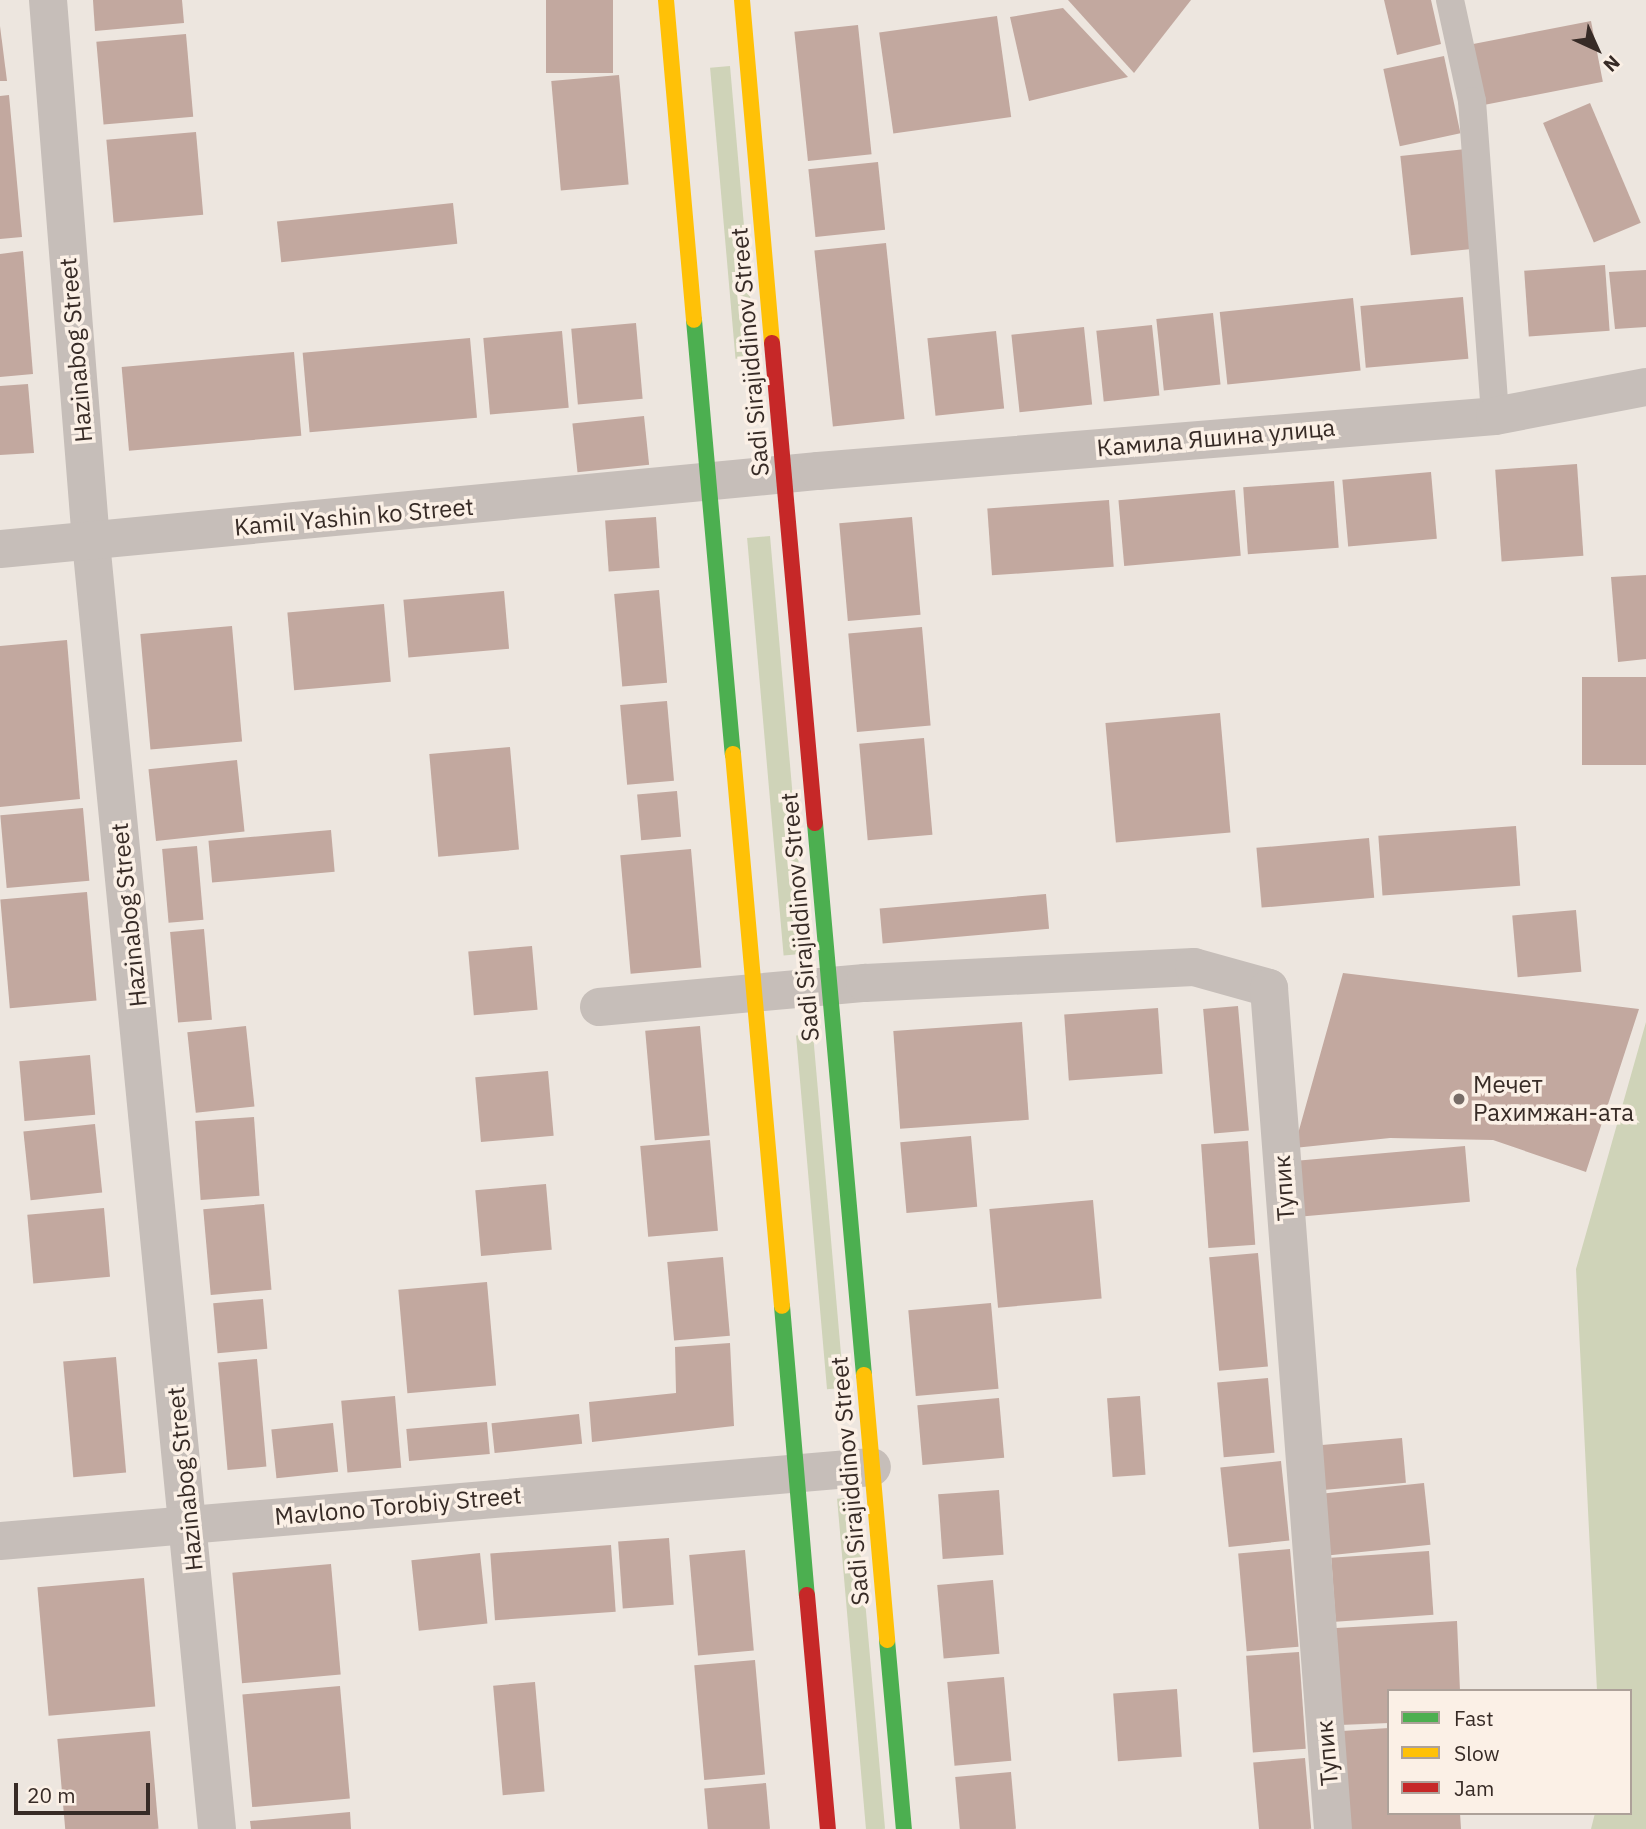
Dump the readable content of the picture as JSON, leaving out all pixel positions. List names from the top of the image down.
{
  "streets": {
    "street": [
      "Hazinabog Street",
      "Sadi Sirajiddinov Street",
      "Камила Яшина улица",
      "Kamil Yashin ko Street",
      "Тупик",
      "Mavlono Torobiy Street"
    ]
  },
  "crossings": [
    ["Hazinabog Street", "Kamil Yashin ko Street"],
    ["Hazinabog Street", "Mavlono Torobiy Street"],
    ["Sadi Sirajiddinov Street", "Камила Яшина улица"],
    ["Sadi Sirajiddinov Street", "Тупик"],
    ["Sadi Sirajiddinov Street", "Mavlono Torobiy Street"],
    ["Камила Яшина улица", "Kamil Yashin ko Street"]
  ],
  "places": ["Мечет Рахимжан-ата"],
  "legend": ["Fast", "Slow", "Jam"],
  "scale_bar": "20 m",
  "north": "bottom right"
}
